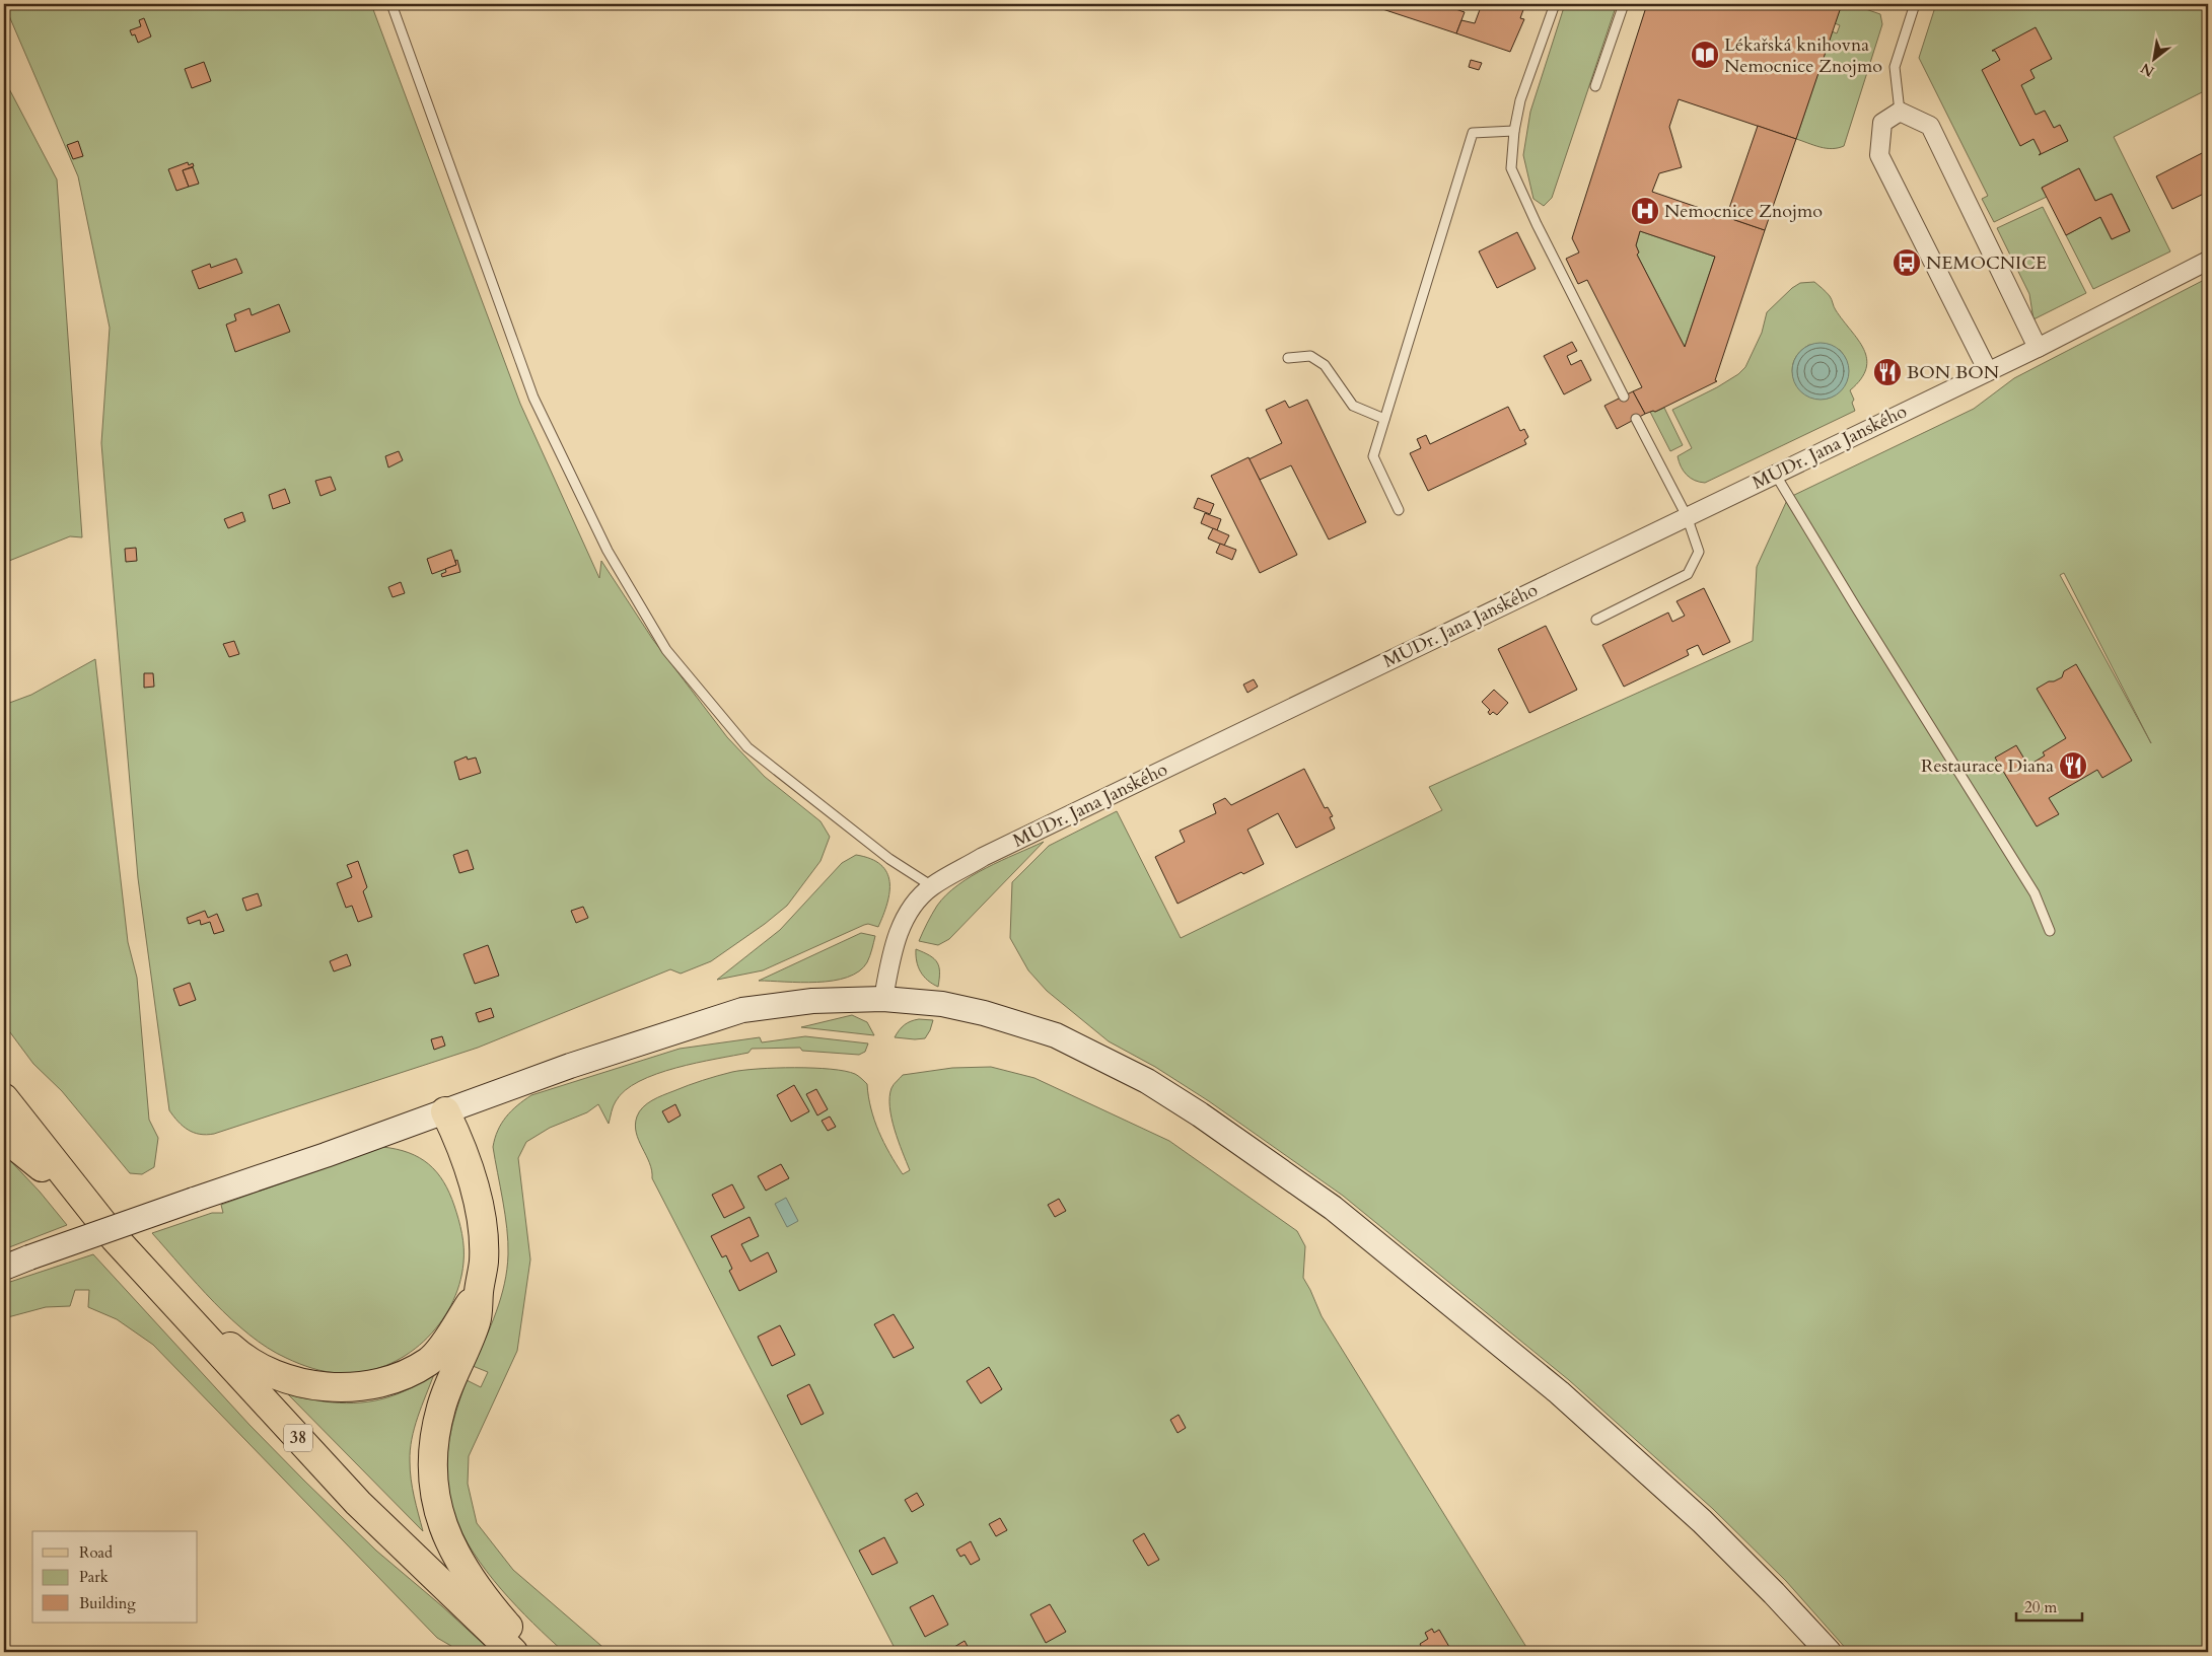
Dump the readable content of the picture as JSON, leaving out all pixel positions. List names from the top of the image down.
{
  "streets": {
    "main road": ["38"],
    "street": ["MUDr. Jana Janského"]
  },
  "places": {
    "library": ["Lékařská knihovna Nemocnice Znojmo"],
    "hospital": ["Nemocnice Znojmo"],
    "bus stop": ["NEMOCNICE"],
    "restaurant": ["BON BON", "Restaurace Diana"]
  },
  "legend": ["Road", "Park", "Building"],
  "scale_bar": "20 m",
  "north": "bottom left"
}
